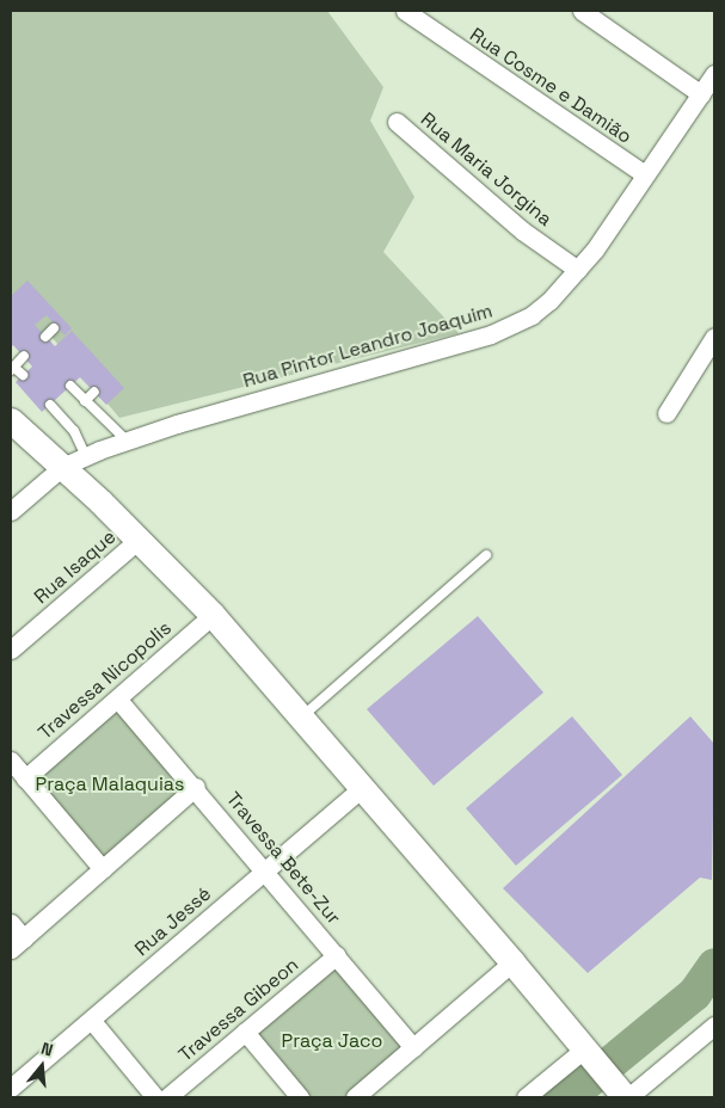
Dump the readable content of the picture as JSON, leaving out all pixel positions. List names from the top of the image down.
{
  "streets": {
    "street": [
      "Rua Cosme e Damião",
      "Rua Maria Jorgina",
      "Rua Pintor Leandro Joaquim",
      "Rua Isaque",
      "Travessa Nicopolis",
      "Travessa Bete-Zur",
      "Rua Jessé",
      "Travessa Gibeon"
    ]
  },
  "crossings": [
    ["Rua Cosme e Damião", "Rua Pintor Leandro Joaquim"],
    ["Rua Maria Jorgina", "Rua Pintor Leandro Joaquim"],
    ["Travessa Nicopolis", "Travessa Bete-Zur"],
    ["Travessa Bete-Zur", "Rua Jessé"],
    ["Travessa Bete-Zur", "Travessa Gibeon"]
  ],
  "parks": ["Praça Malaquias", "Praça Jaco"],
  "north": "top"
}
